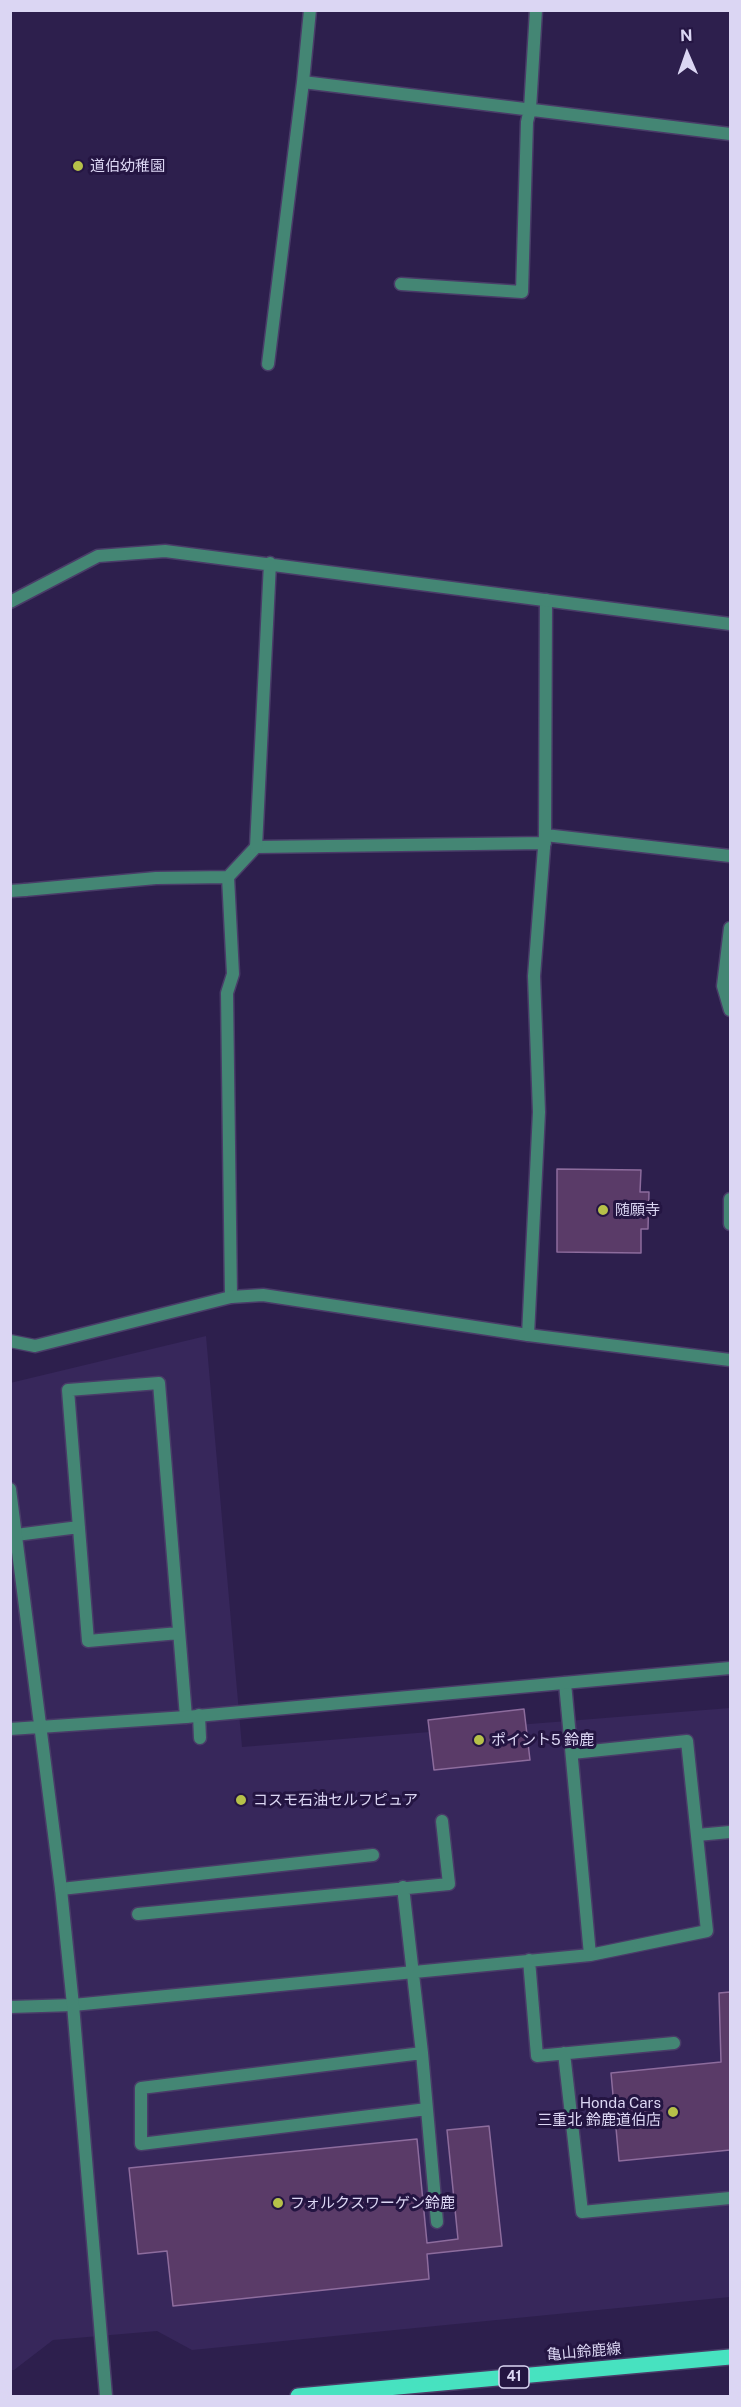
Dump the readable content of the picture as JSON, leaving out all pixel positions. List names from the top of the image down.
{
  "streets": {
    "main road": ["亀山鈴鹿線", "41"]
  },
  "places": [
    "道伯幼稚園",
    "随願寺",
    "ポイント5 鈴鹿",
    "コスモ石油セルフピュア",
    "Honda Cars 三重北 鈴鹿道伯店",
    "フォルクスワーゲン鈴鹿"
  ],
  "north": "top"
}
